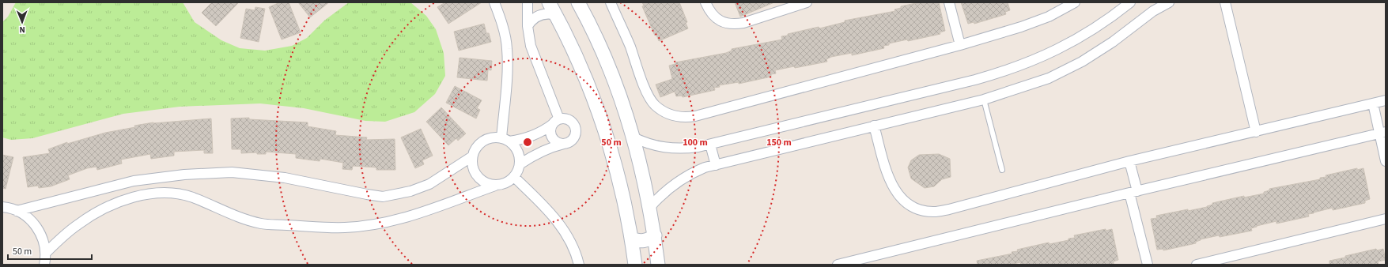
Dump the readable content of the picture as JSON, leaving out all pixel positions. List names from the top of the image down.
{
  "scale_bar": "50 m",
  "north": "bottom",
  "rings": ["50 m", "100 m", "150 m"]
}
